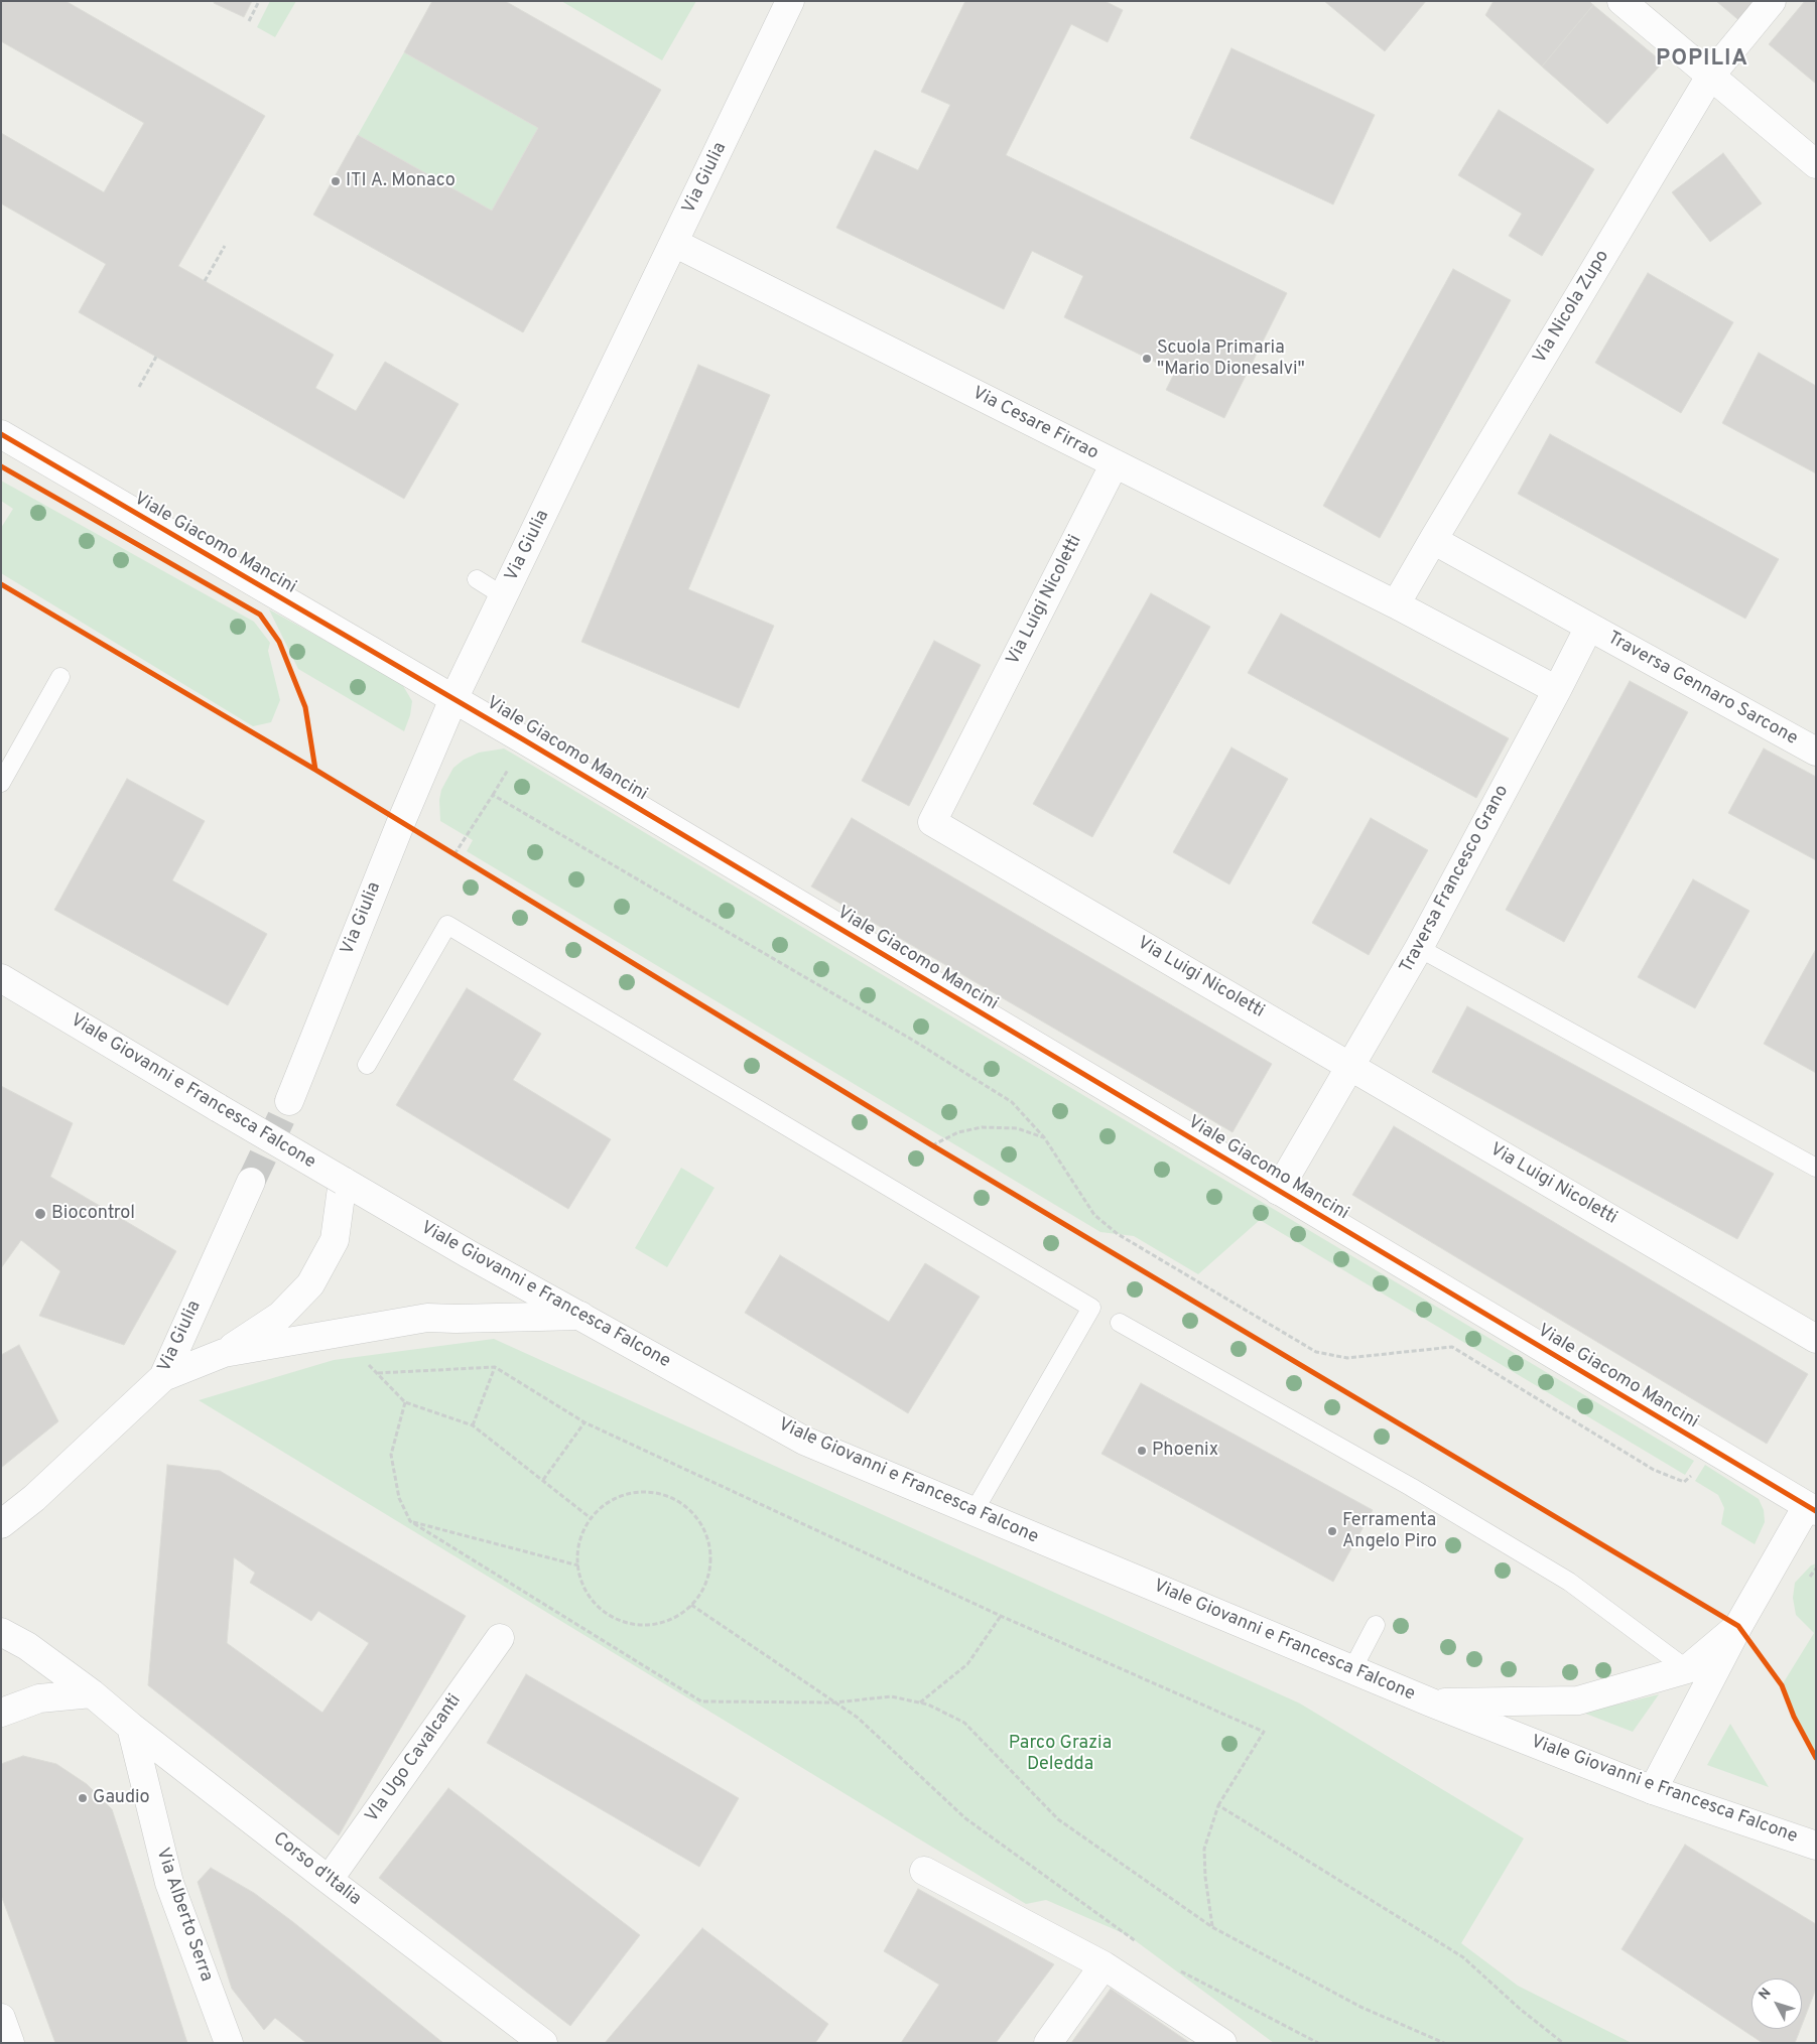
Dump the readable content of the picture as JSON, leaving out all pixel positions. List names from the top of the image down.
{
  "streets": {
    "street": [
      "Via Giulia",
      "Via Nicola Zupo",
      "Via Cesare Firrao",
      "Viale Giacomo Mancini",
      "Via Luigi Nicoletti",
      "Traversa Gennaro Sarcone",
      "Traversa Francesco Grano",
      "Viale Giovanni e Francesca Falcone",
      "VIa Ugo Cavalcanti",
      "Corso d'Italia",
      "Via Alberto Serra"
    ]
  },
  "crossings": [
    ["Via Giulia", "Via Cesare Firrao"],
    ["Via Giulia", "Viale Giacomo Mancini"],
    ["Via Nicola Zupo", "Via Cesare Firrao"],
    ["Via Nicola Zupo", "Traversa Gennaro Sarcone"],
    ["Via Cesare Firrao", "Via Luigi Nicoletti"],
    ["Via Cesare Firrao", "Traversa Francesco Grano"],
    ["Viale Giacomo Mancini", "Traversa Francesco Grano"],
    ["Via Luigi Nicoletti", "Traversa Francesco Grano"],
    ["Traversa Gennaro Sarcone", "Traversa Francesco Grano"],
    ["VIa Ugo Cavalcanti", "Corso d'Italia"],
    ["Corso d'Italia", "Via Alberto Serra"]
  ],
  "districts": ["POPILIA"],
  "parks": ["Parco Grazia Deledda"],
  "places": [
    "ITI A. Monaco",
    "Scuola Primaria \"Mario Dionesalvi\"",
    "Biocontrol",
    "Phoenix",
    "Ferramenta Angelo Piro",
    "Gaudio"
  ],
  "north": "top left"
}
